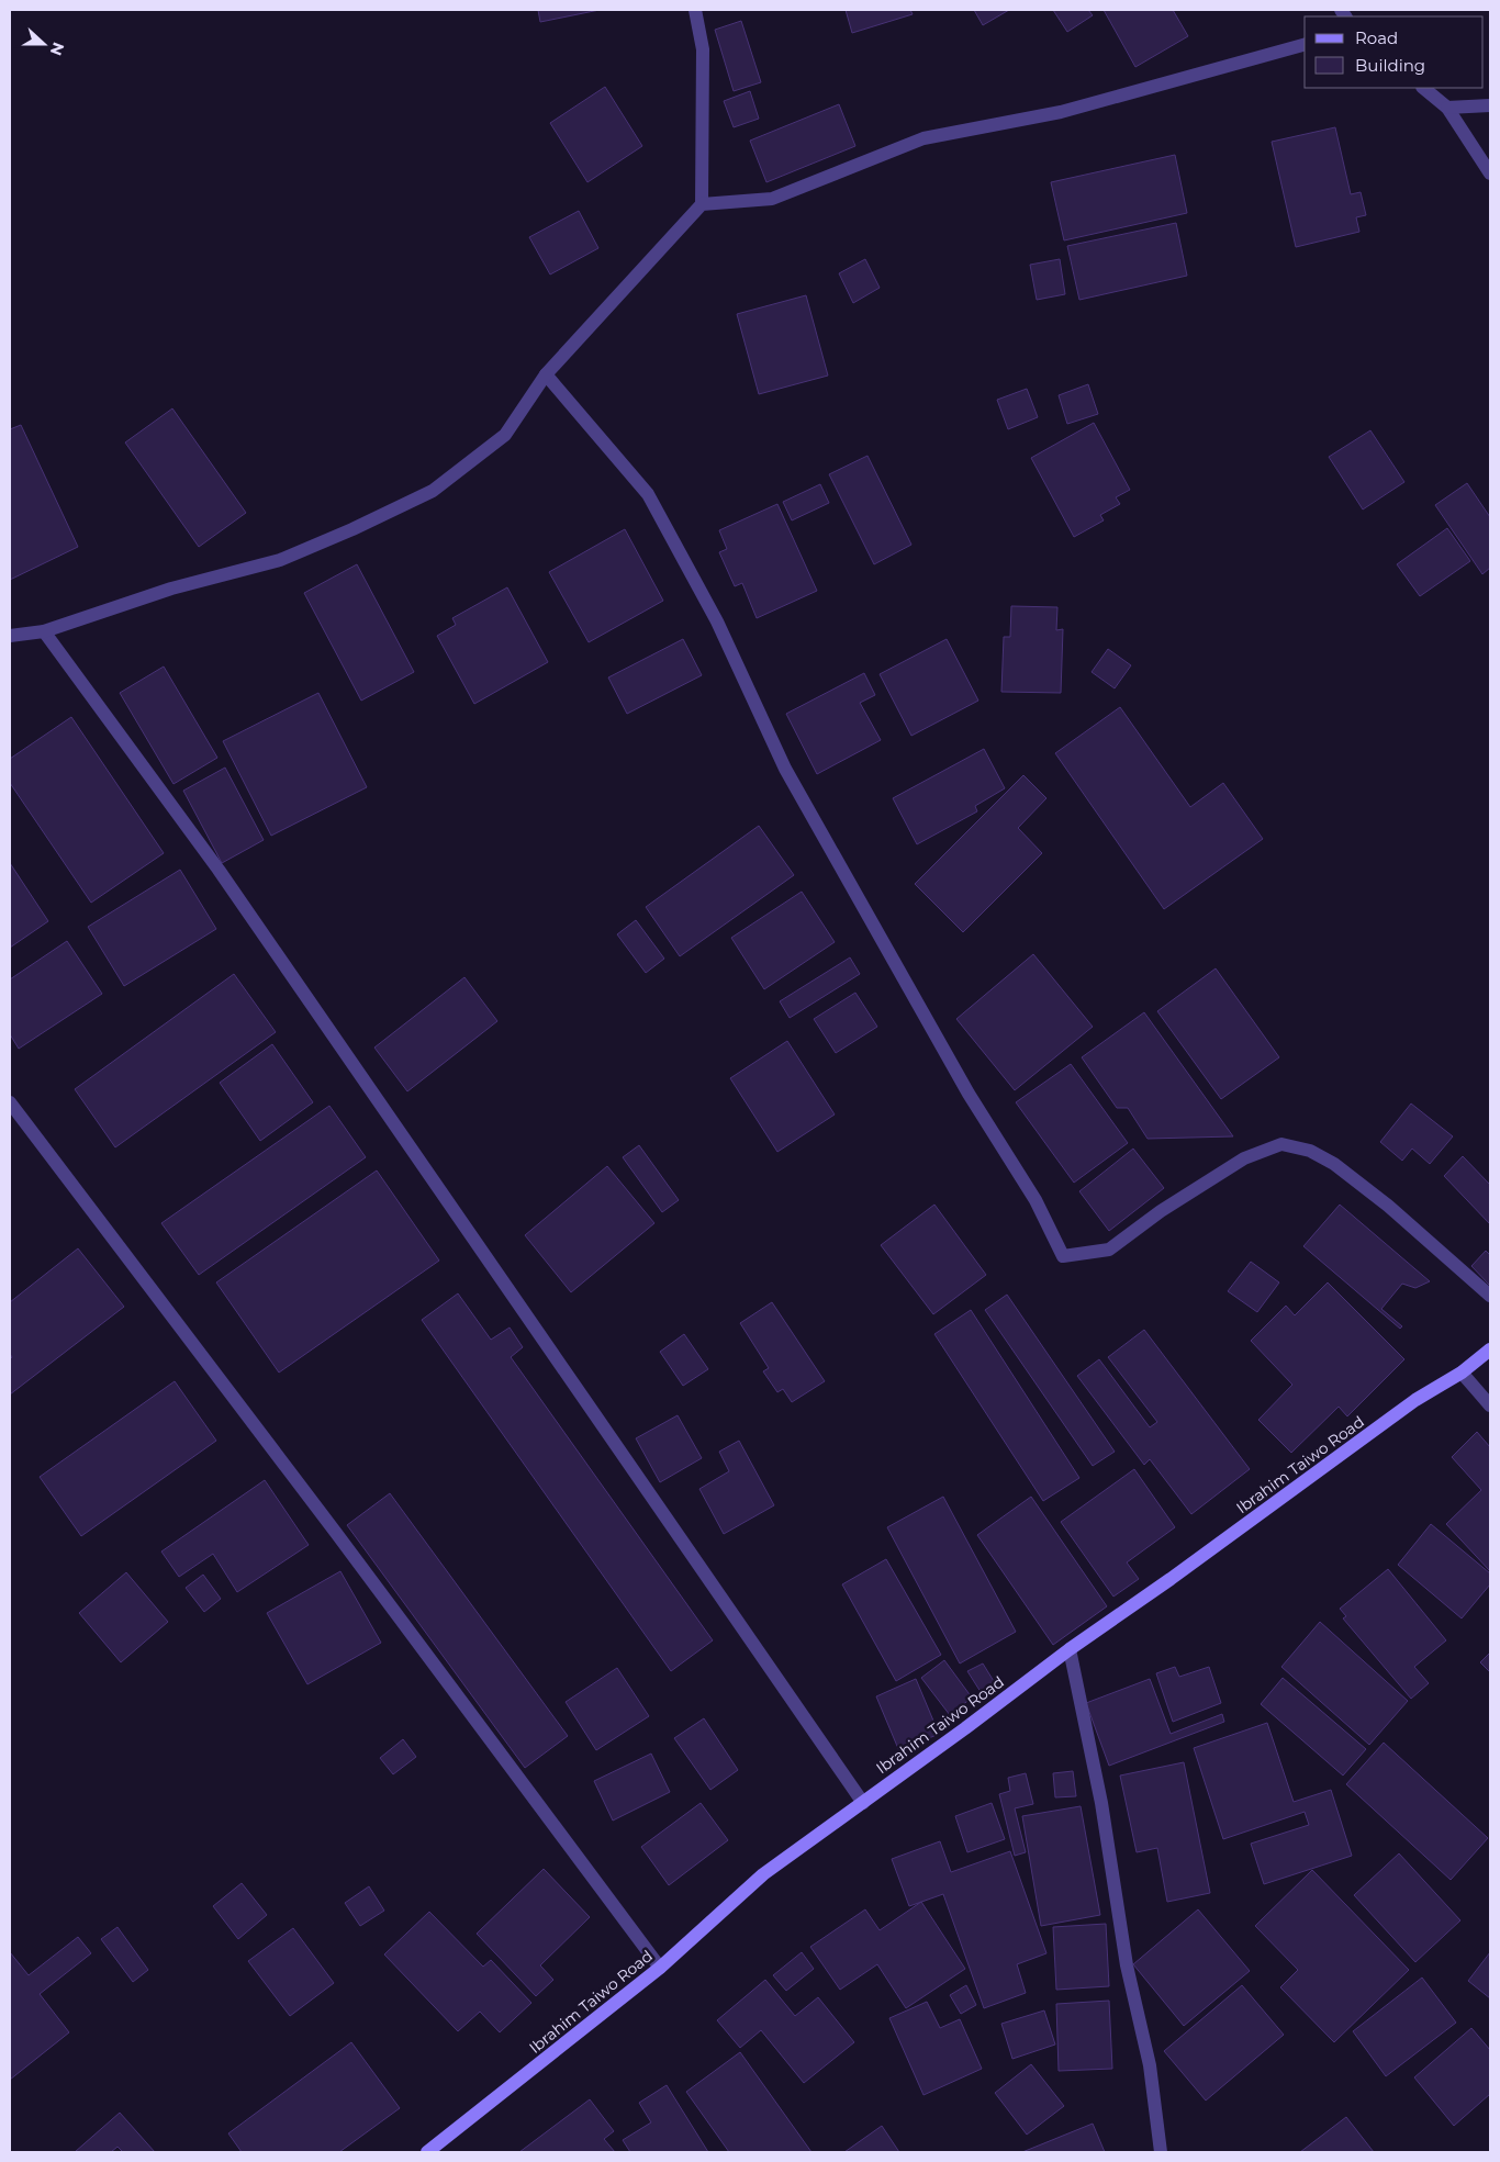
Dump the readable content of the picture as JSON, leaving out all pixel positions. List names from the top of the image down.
{
  "streets": {
    "main road": ["Ibrahim Taiwo Road"]
  },
  "legend": ["Road", "Building"],
  "north": "right"
}
